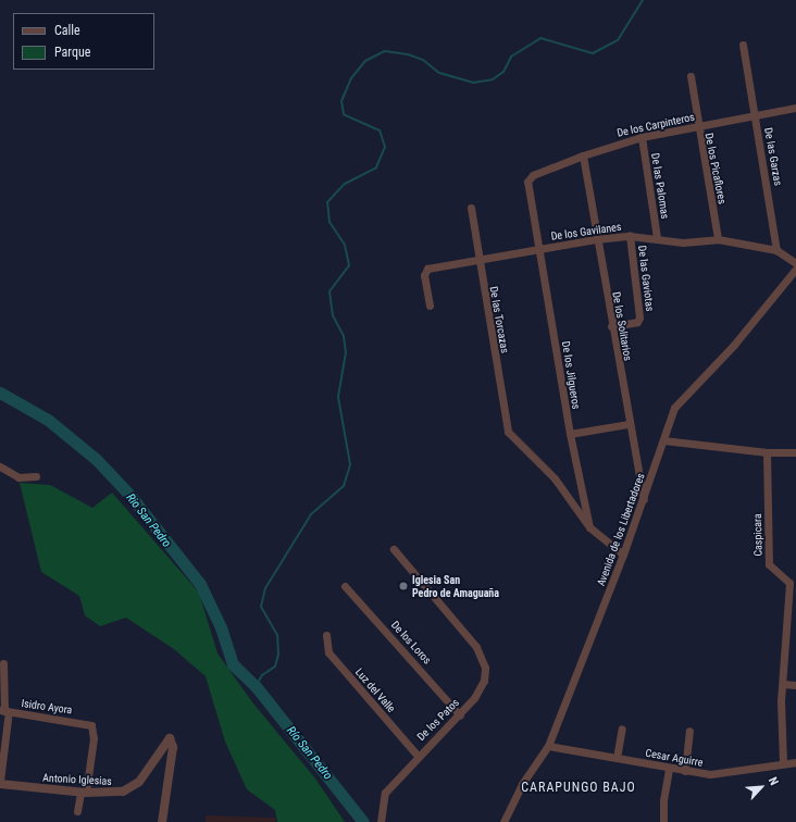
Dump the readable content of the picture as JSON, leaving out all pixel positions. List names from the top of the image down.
{
  "streets": {
    "street": [
      "De los Carpinteros",
      "De las Garzas",
      "De los Picaflores",
      "De las Palomas",
      "De los Gavilanes",
      "De las Gaviotas",
      "De las Torcazas",
      "De los Solitarios",
      "De los Jilgueros",
      "Avenida de los Libertadores",
      "Caspicara",
      "De los Loros",
      "Luz del Valle",
      "Isidro Ayora",
      "De los Patos",
      "Cesar Aguirre",
      "Antonio Iglesias"
    ]
  },
  "crossings": [
    ["De los Carpinteros", "De las Garzas"],
    ["De los Carpinteros", "De los Picaflores"],
    ["De los Carpinteros", "De las Palomas"],
    ["De los Carpinteros", "De los Solitarios"],
    ["De los Carpinteros", "De los Jilgueros"],
    ["De las Garzas", "De los Gavilanes"],
    ["De los Picaflores", "De los Gavilanes"],
    ["De las Palomas", "De los Gavilanes"],
    ["De los Gavilanes", "De las Gaviotas"],
    ["De los Gavilanes", "De las Torcazas"],
    ["De los Gavilanes", "De los Solitarios"],
    ["De los Gavilanes", "De los Jilgueros"],
    ["De las Gaviotas", "De los Solitarios"],
    ["De las Torcazas", "De los Jilgueros"],
    ["De los Solitarios", "Avenida de los Libertadores"],
    ["Avenida de los Libertadores", "Cesar Aguirre"],
    ["Caspicara", "Cesar Aguirre"],
    ["De los Loros", "De los Patos"],
    ["Luz del Valle", "De los Patos"],
    ["Isidro Ayora", "Antonio Iglesias"]
  ],
  "districts": ["CARAPUNGO BAJO"],
  "water": ["Rio San Pedro", "Río San Pedro"],
  "places": ["Iglesia San Pedro de Amaguaña"],
  "legend": ["Calle", "Parque"],
  "north": "top right"
}
